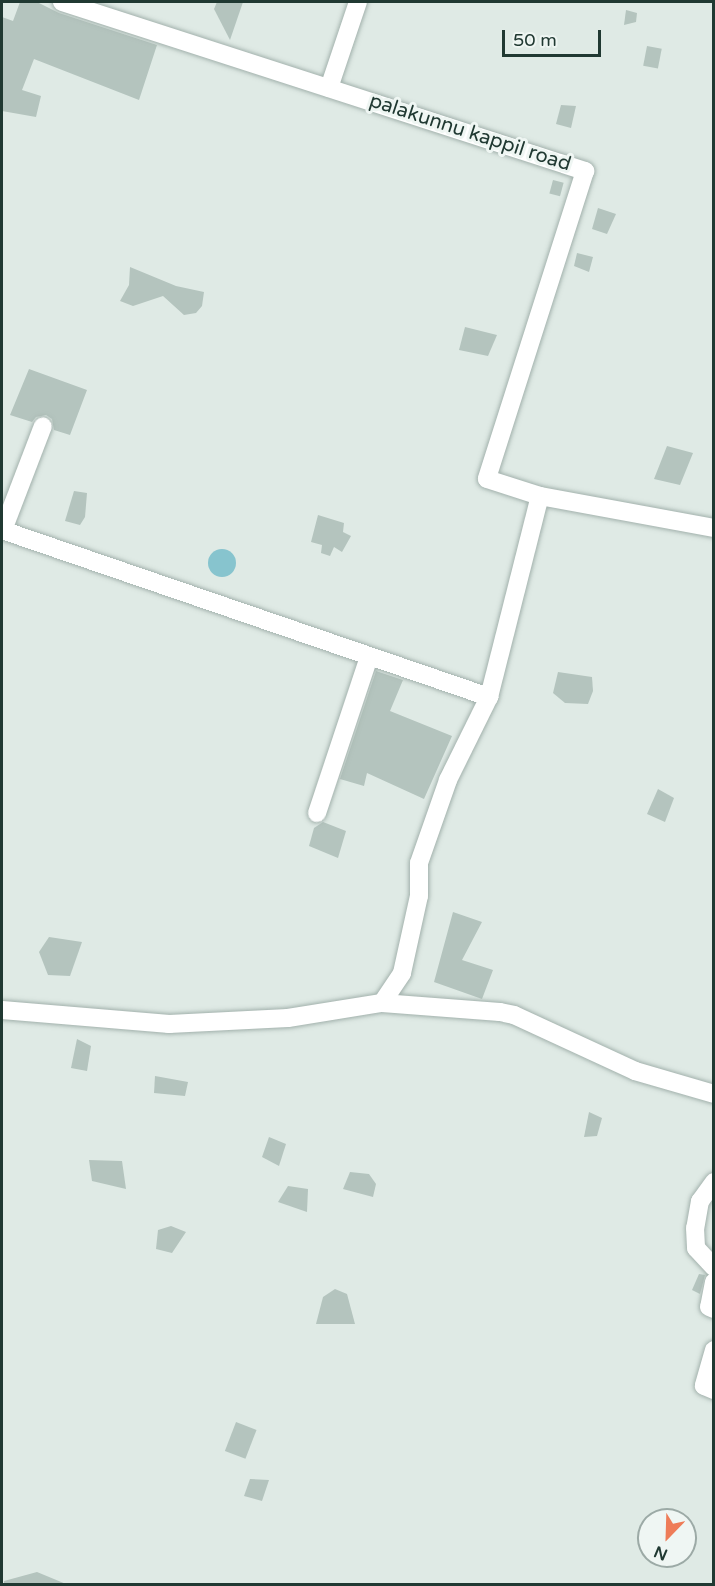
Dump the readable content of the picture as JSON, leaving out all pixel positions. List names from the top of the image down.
{
  "streets": {
    "street": ["palakunnu kappil road"]
  },
  "scale_bar": "50 m",
  "north": "bottom left"
}
